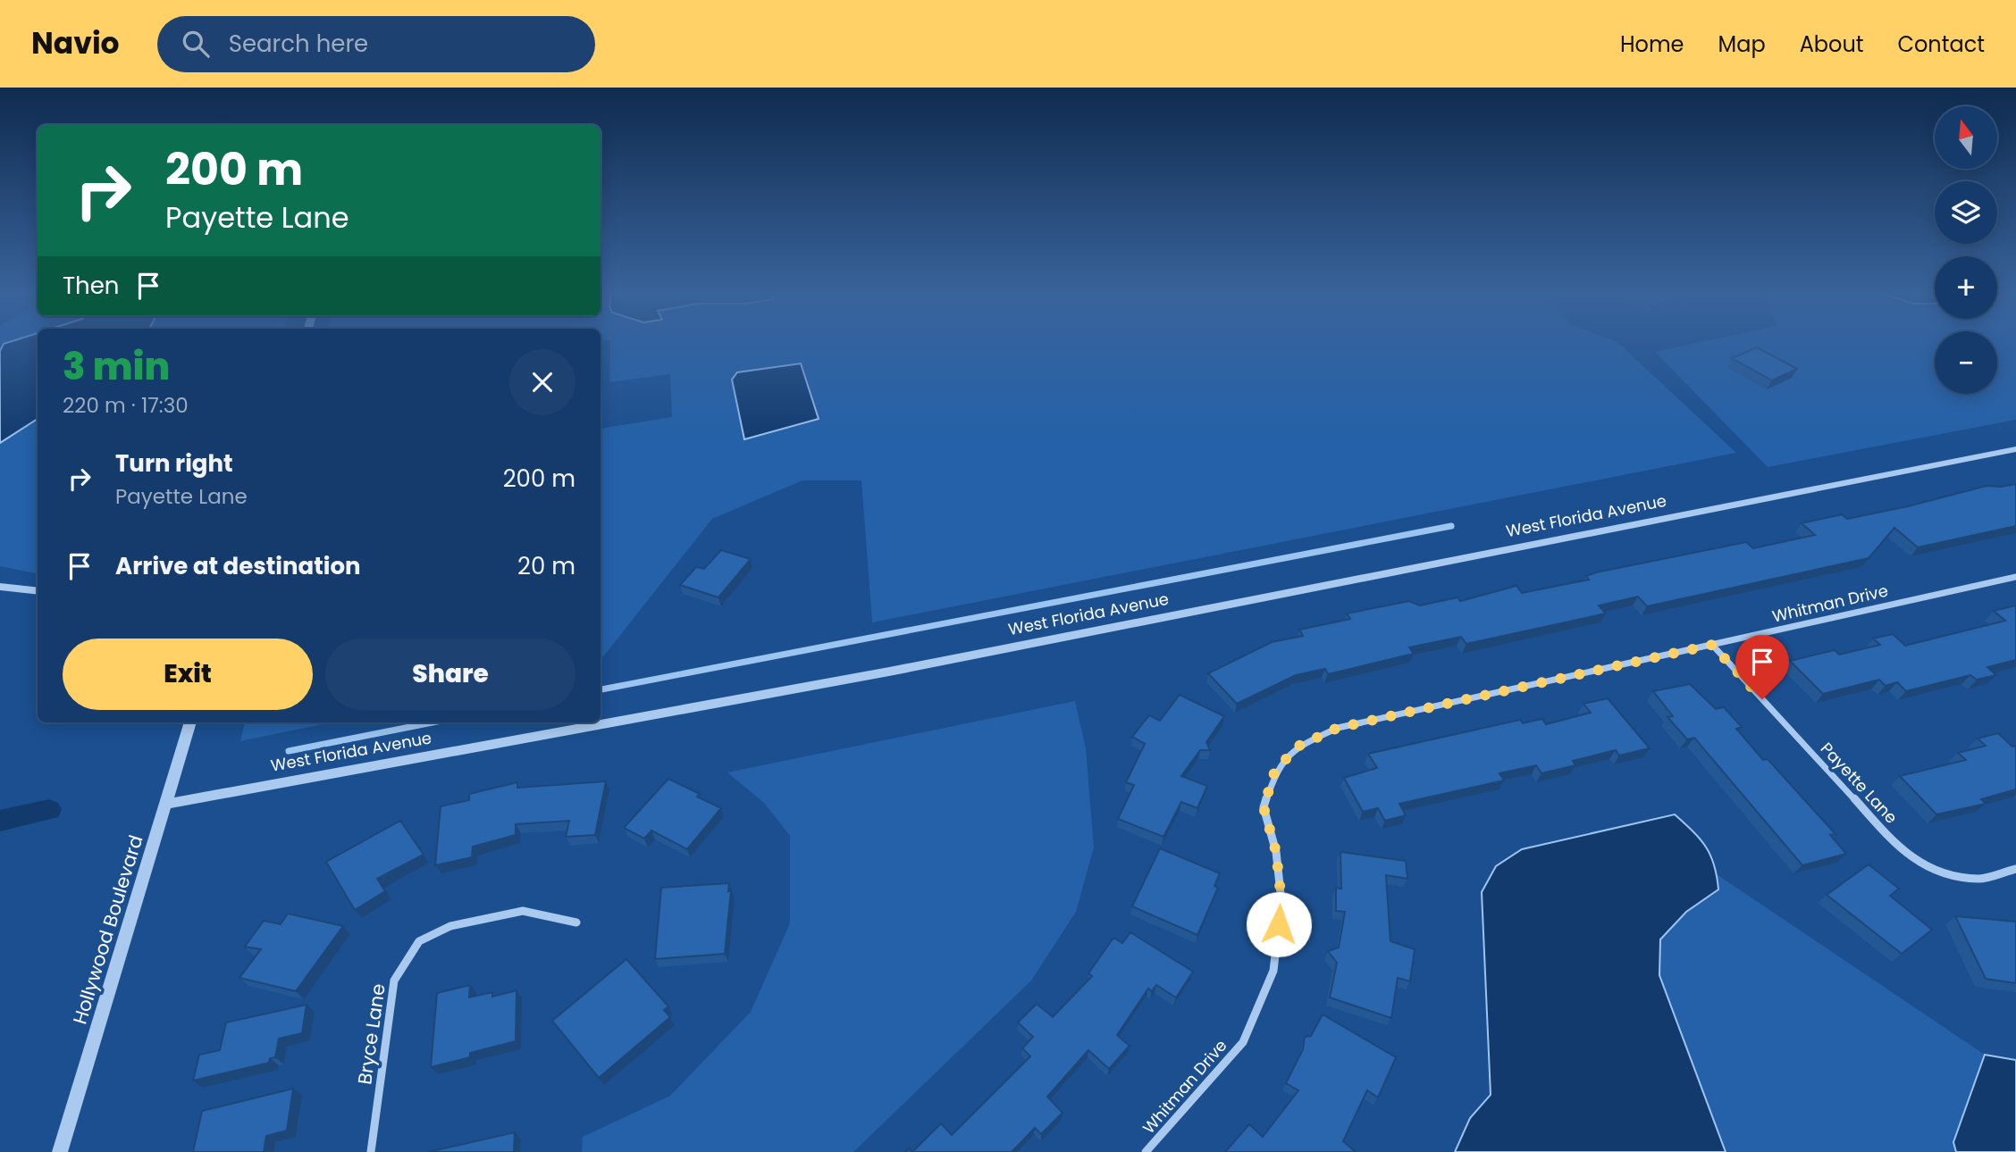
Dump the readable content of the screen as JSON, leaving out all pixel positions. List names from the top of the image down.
{
  "streets": {
    "street": [
      "West Florida Avenue",
      "Whitman Drive",
      "Payette Lane",
      "Hollywood Boulevard",
      "Bryce Lane"
    ]
  },
  "crossings": [
    ["West Florida Avenue", "Hollywood Boulevard"],
    ["Whitman Drive", "Payette Lane"]
  ],
  "north": "top",
  "page": {
    "header": "Navio",
    "search": "Search here",
    "nav": [
      "Home",
      "Map",
      "About",
      "Contact"
    ],
    "map_buttons": ["+", "−"],
    "turn": ["200 m", "Payette Lane"],
    "then": "Then",
    "heading": ["3 min", "220 m · 17:30"],
    "list": [
      {
        "name": "Turn right",
        "note": "Payette Lane",
        "value": "200 m"
      },
      {
        "name": "Arrive at destination",
        "value": "20 m"
      }
    ],
    "buttons": ["Exit", "Share"]
  }
}
